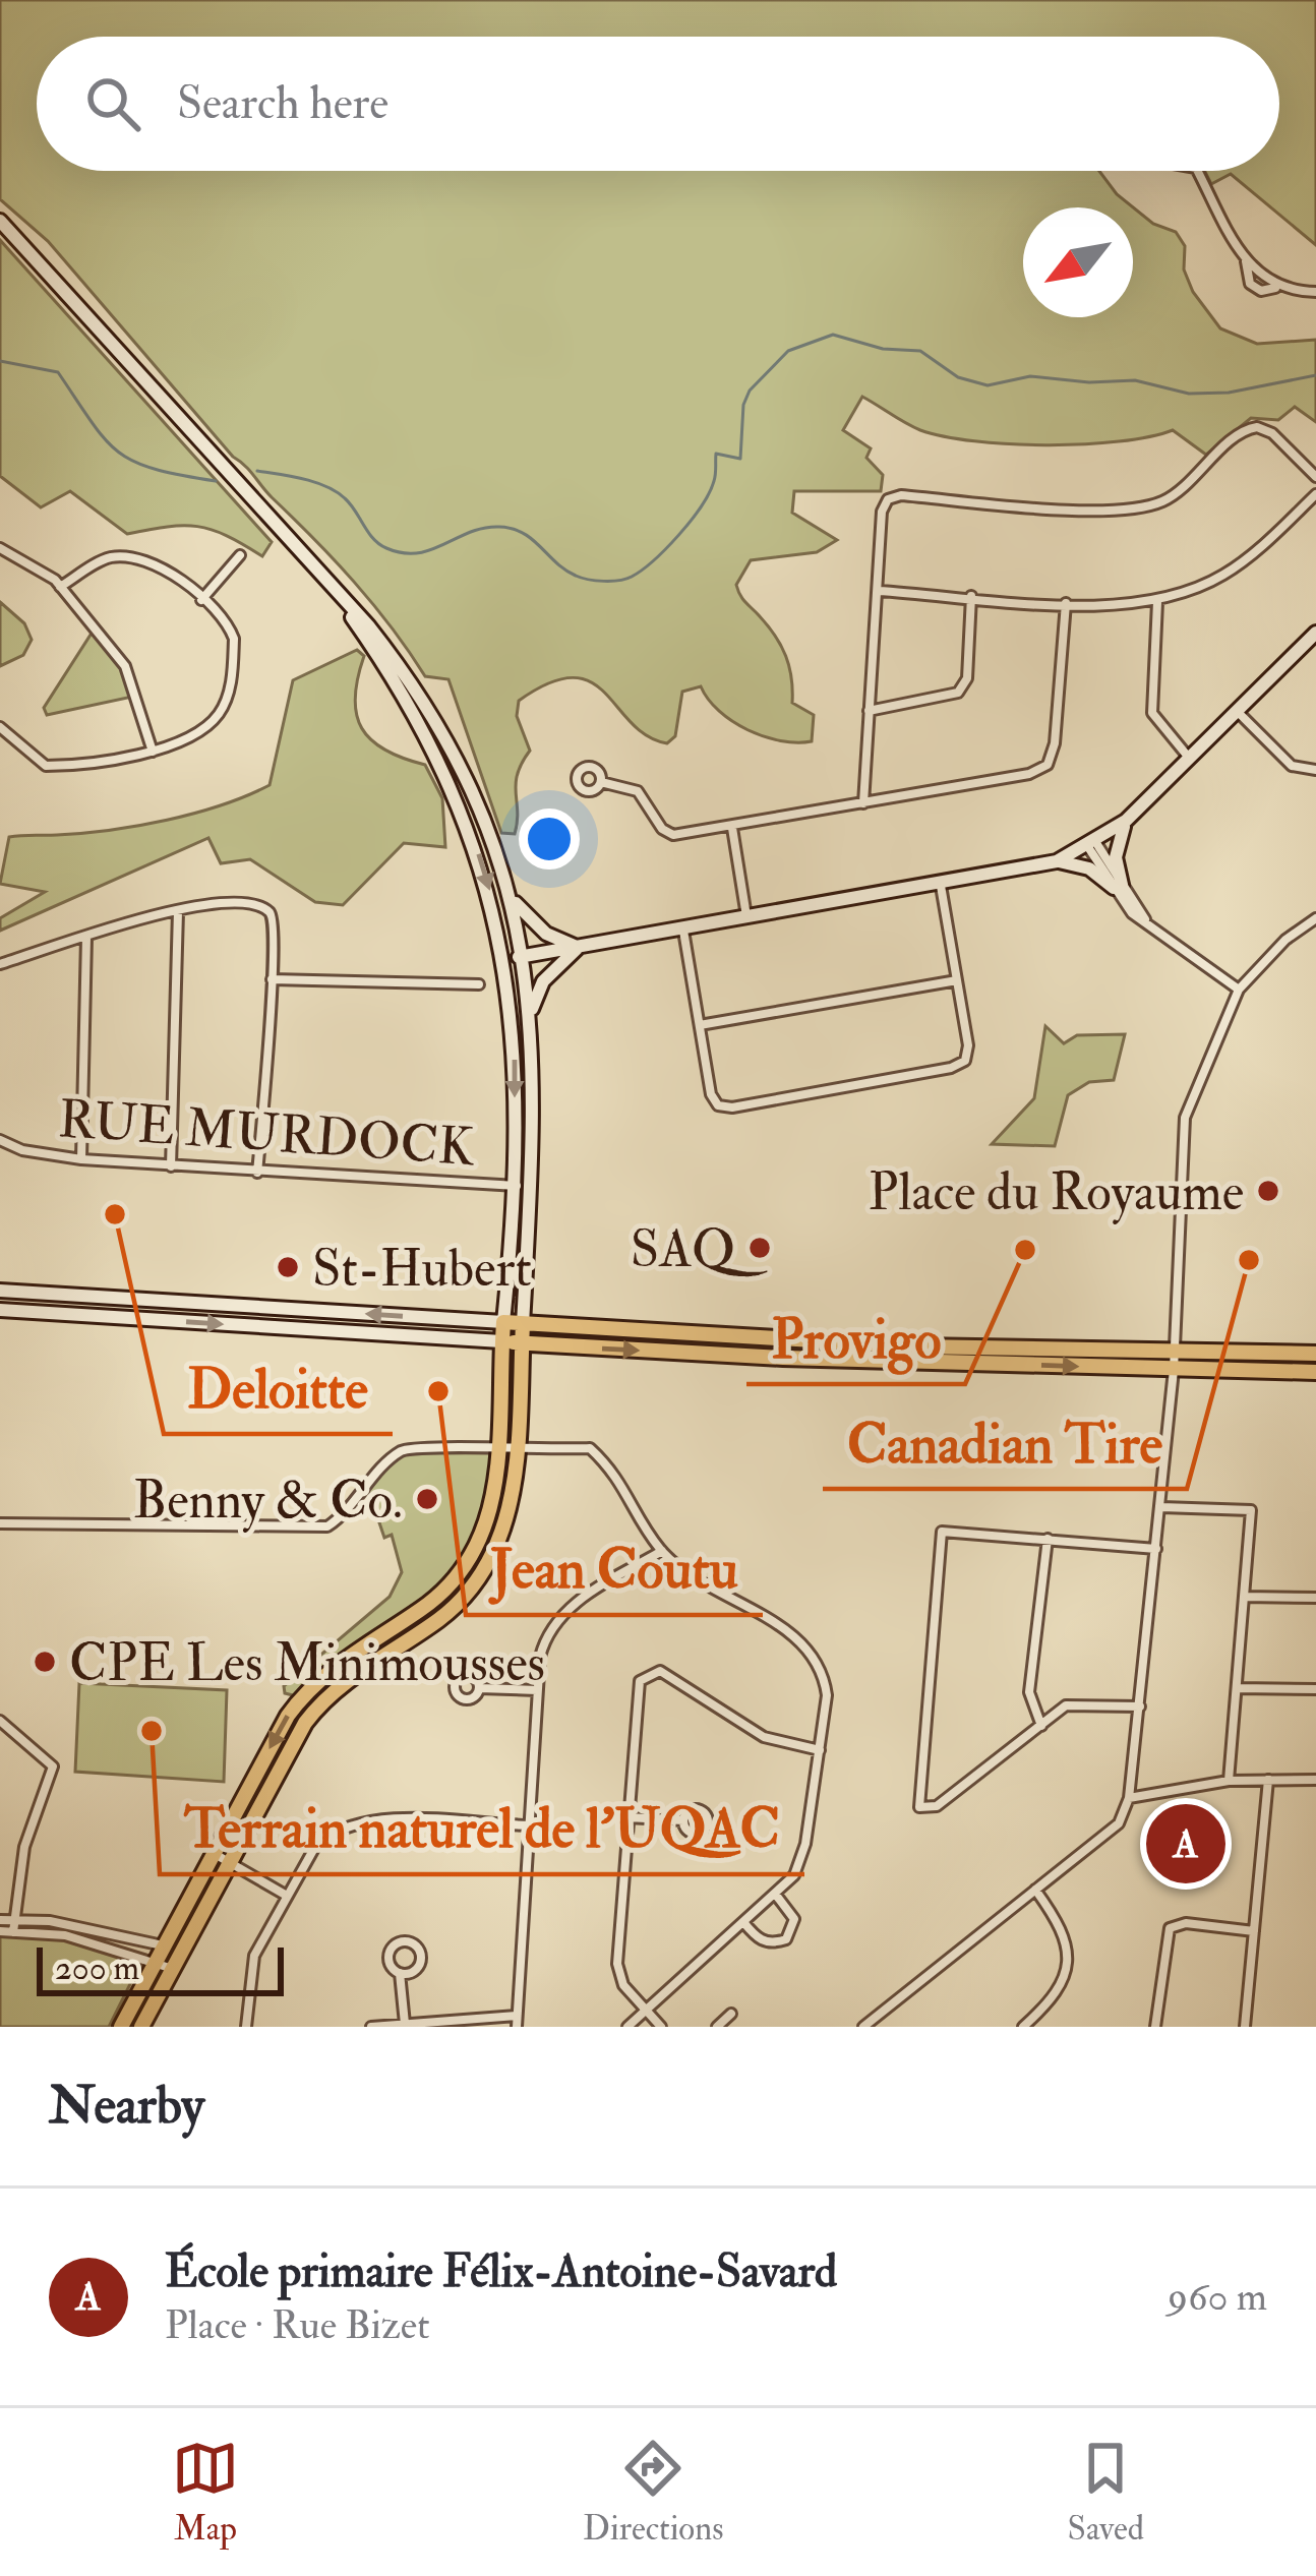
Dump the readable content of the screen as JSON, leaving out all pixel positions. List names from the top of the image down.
{
  "streets": {
    "street": ["RUE MURDOCK"]
  },
  "places": [
    "Place du Royaume",
    "Deloitte",
    "SAQ",
    "Provigo",
    "Canadian Tire",
    "St-Hubert",
    "Jean Coutu",
    "Benny & Co.",
    "CPE Les Minimousses",
    "Terrain naturel de l'UQAC"
  ],
  "scale_bar": "200 m",
  "north": "bottom left",
  "page": {
    "search": "Search here",
    "pins": "A",
    "scale": "200 m",
    "heading": "Nearby",
    "list": [
      {
        "mark": "A",
        "name": "École primaire Félix-Antoine-Savard",
        "note": "Place · Rue Bizet",
        "value": "960 m"
      }
    ],
    "nav": ["Map", "Directions", "Saved"]
  }
}
